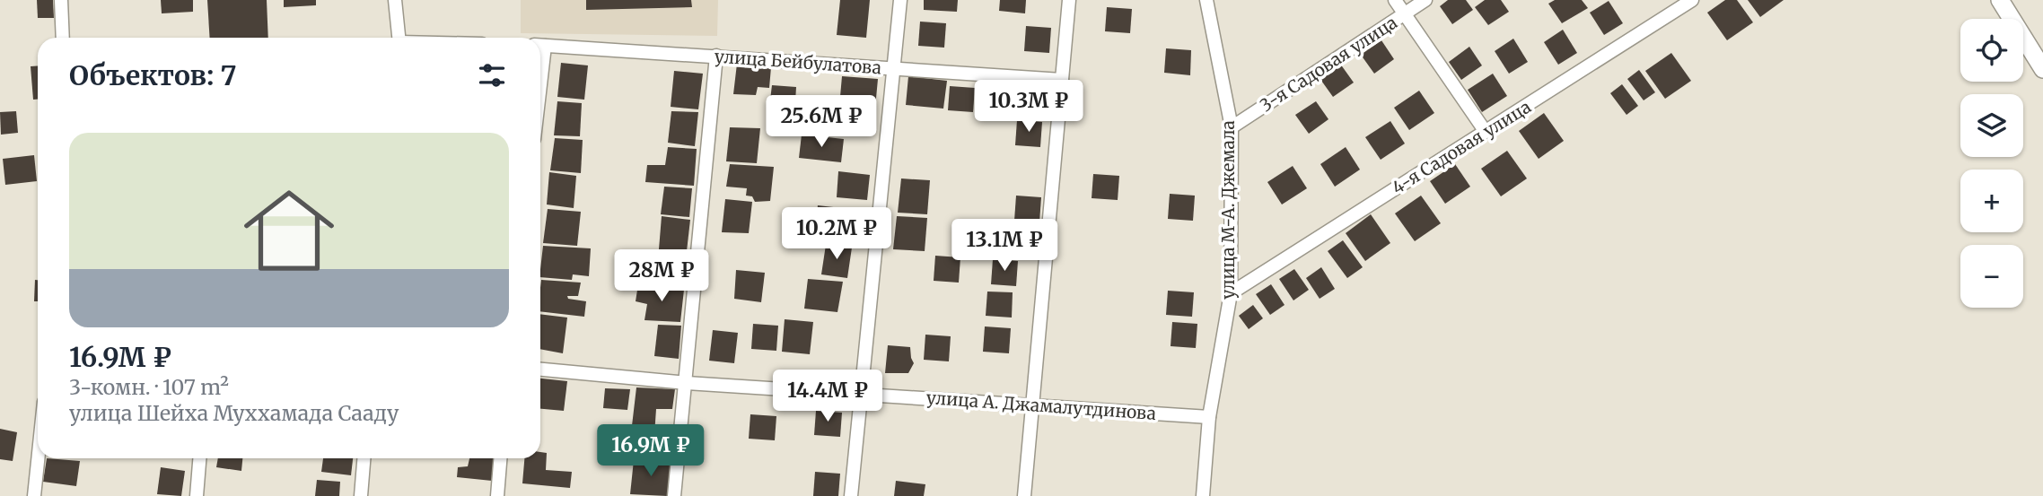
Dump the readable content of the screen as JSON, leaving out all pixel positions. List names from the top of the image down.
{
  "streets": {
    "street": [
      "улица Бейбулатова",
      "3-я Садовая улица",
      "4-я Садовая улица",
      "улица М-А. Джемала",
      "улица А. Джамалутдинова"
    ]
  },
  "crossings": [
    ["3-я Садовая улица", "улица М-А. Джемала"],
    ["4-я Садовая улица", "улица М-А. Джемала"],
    ["улица М-А. Джемала", "улица А. Джамалутдинова"]
  ],
  "page": {
    "map_buttons": ["+", "−"],
    "heading": "Объектов: 7",
    "price": [
      "10.3M ₽",
      "25.6M ₽",
      "10.2M ₽",
      "13.1M ₽",
      "28M ₽",
      "14.4M ₽",
      "16.9M ₽"
    ],
    "list": [
      {
        "name": "16.9M ₽",
        "note": "3-комн. · 107 m² · улица Шейха Муххамада Сааду"
      }
    ]
  }
}
